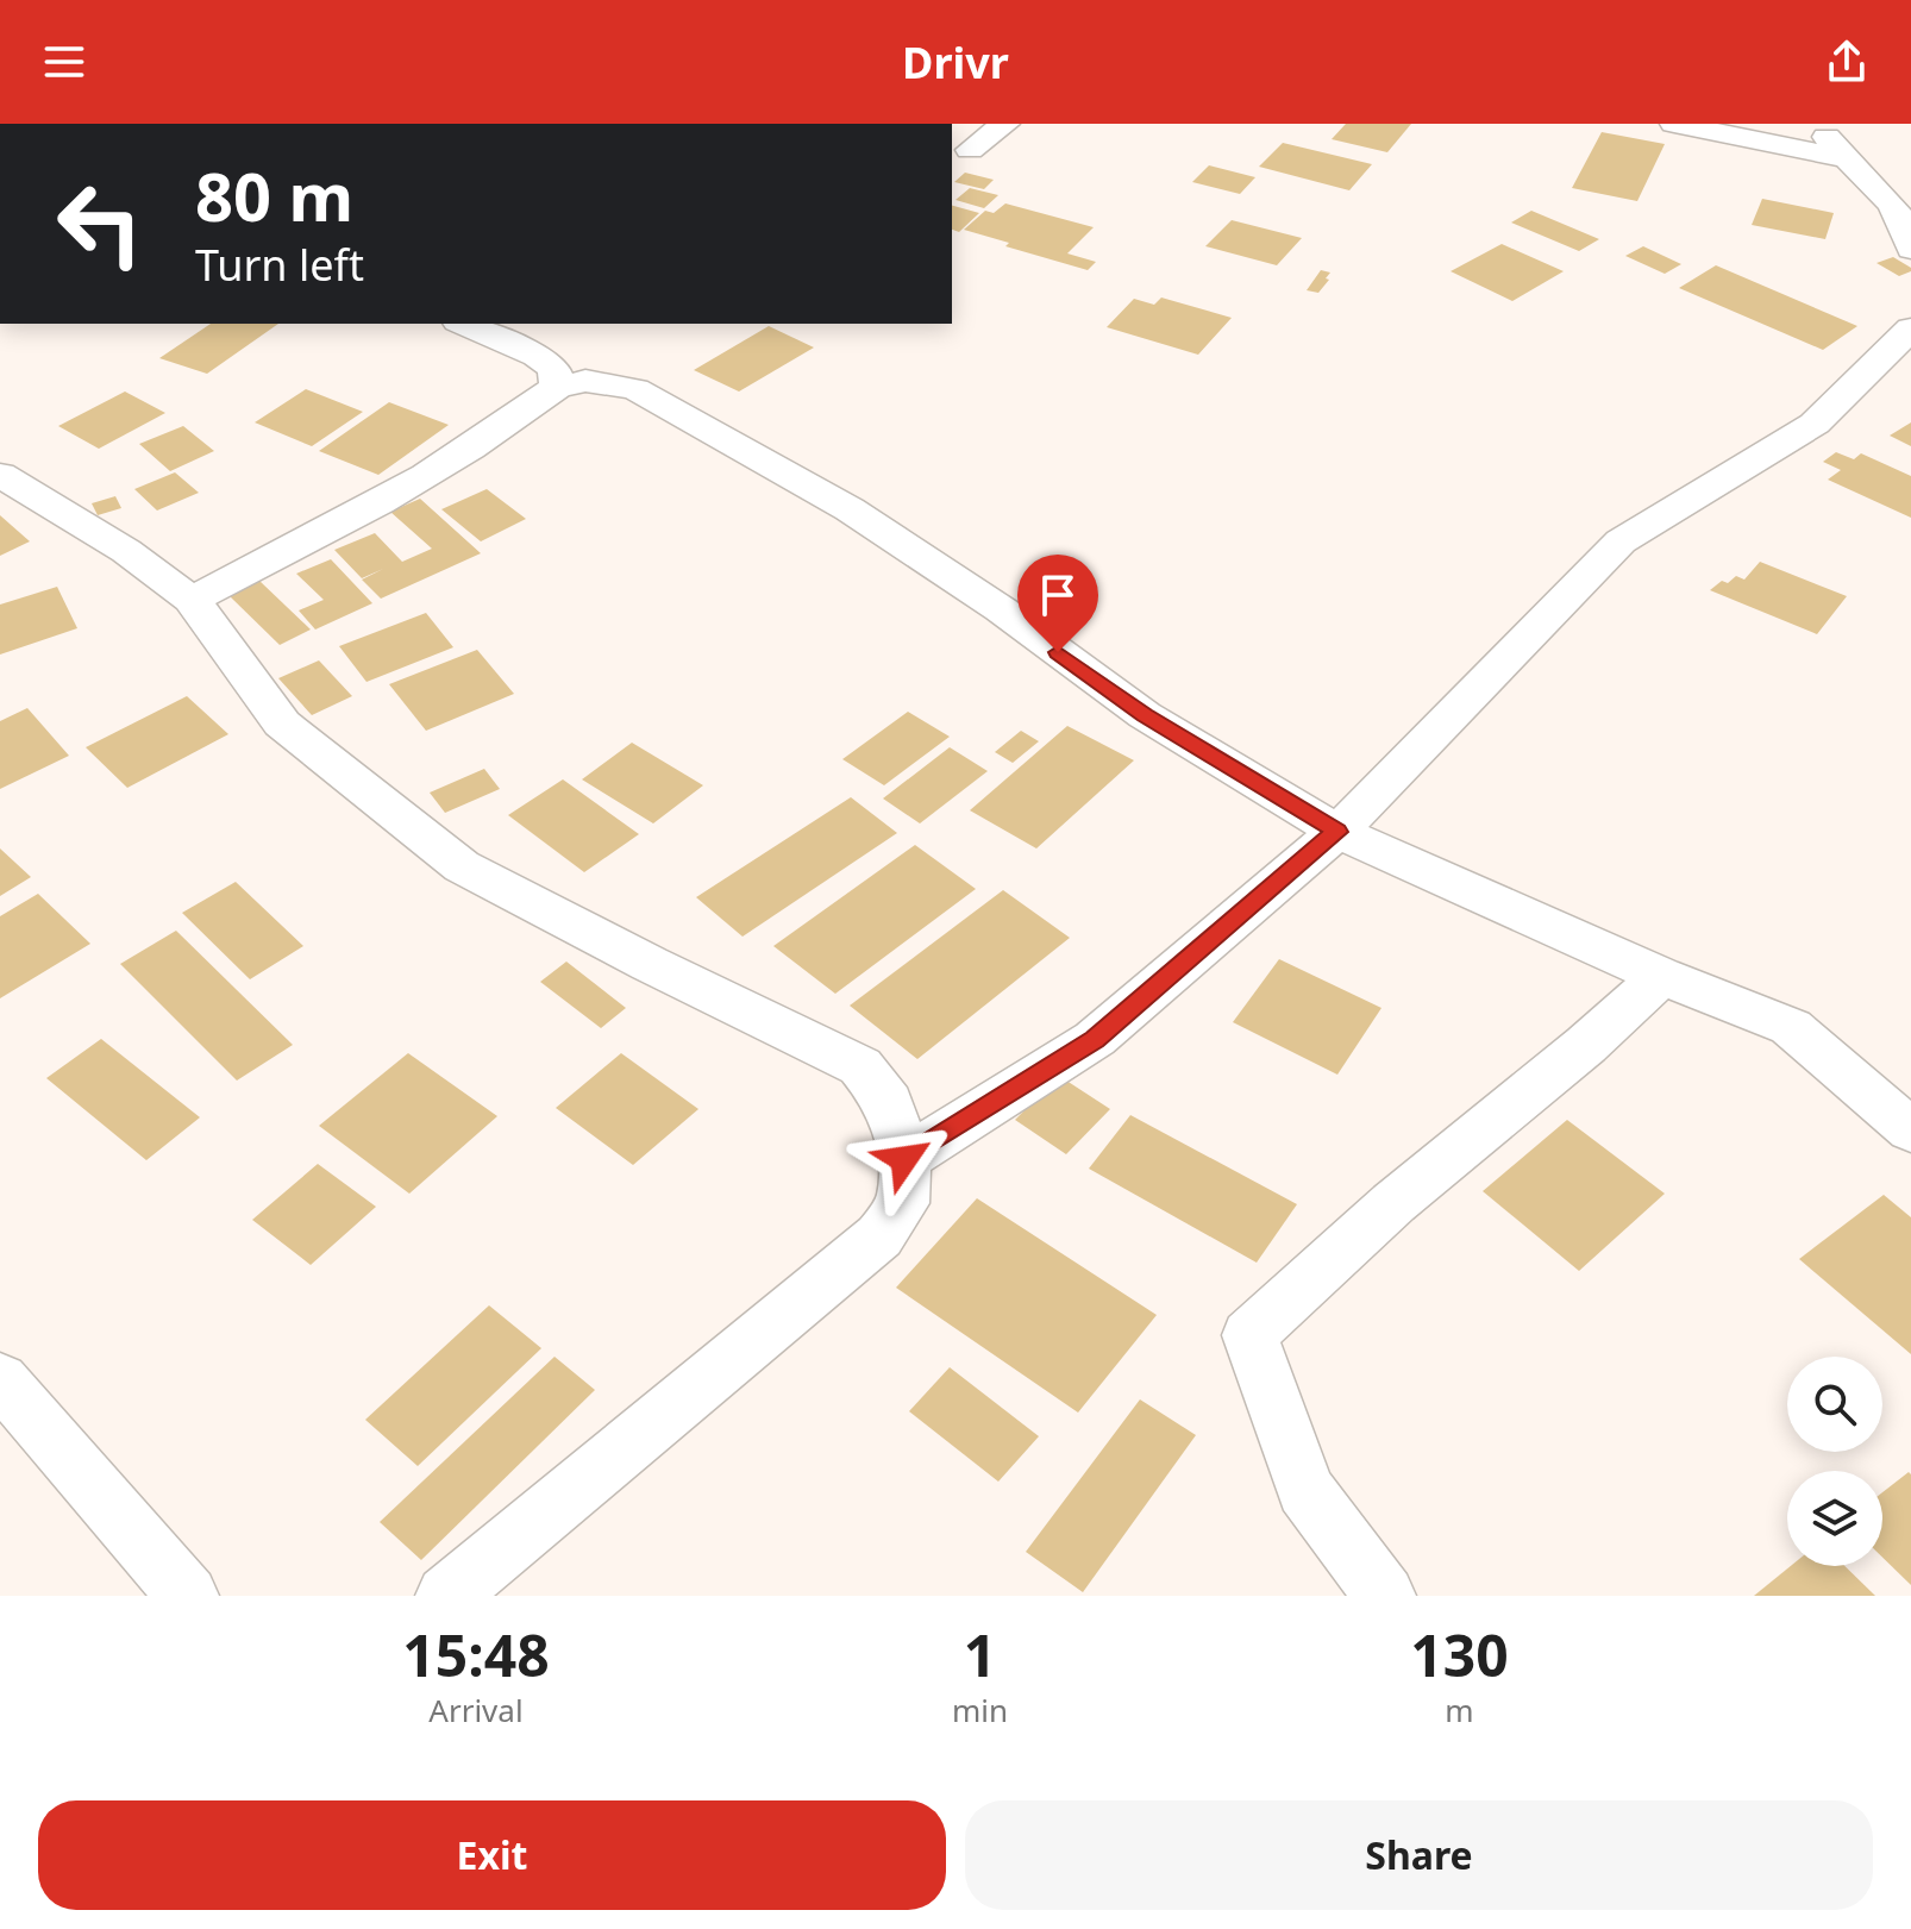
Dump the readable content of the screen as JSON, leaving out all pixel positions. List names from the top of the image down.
{
  "page": {
    "header": "Drivr",
    "turn": ["80 m", "Turn left"],
    "eta": [
      "15:48",
      "Arrival",
      "1",
      "min",
      "130",
      "m"
    ],
    "buttons": ["Exit", "Share"]
  }
}
